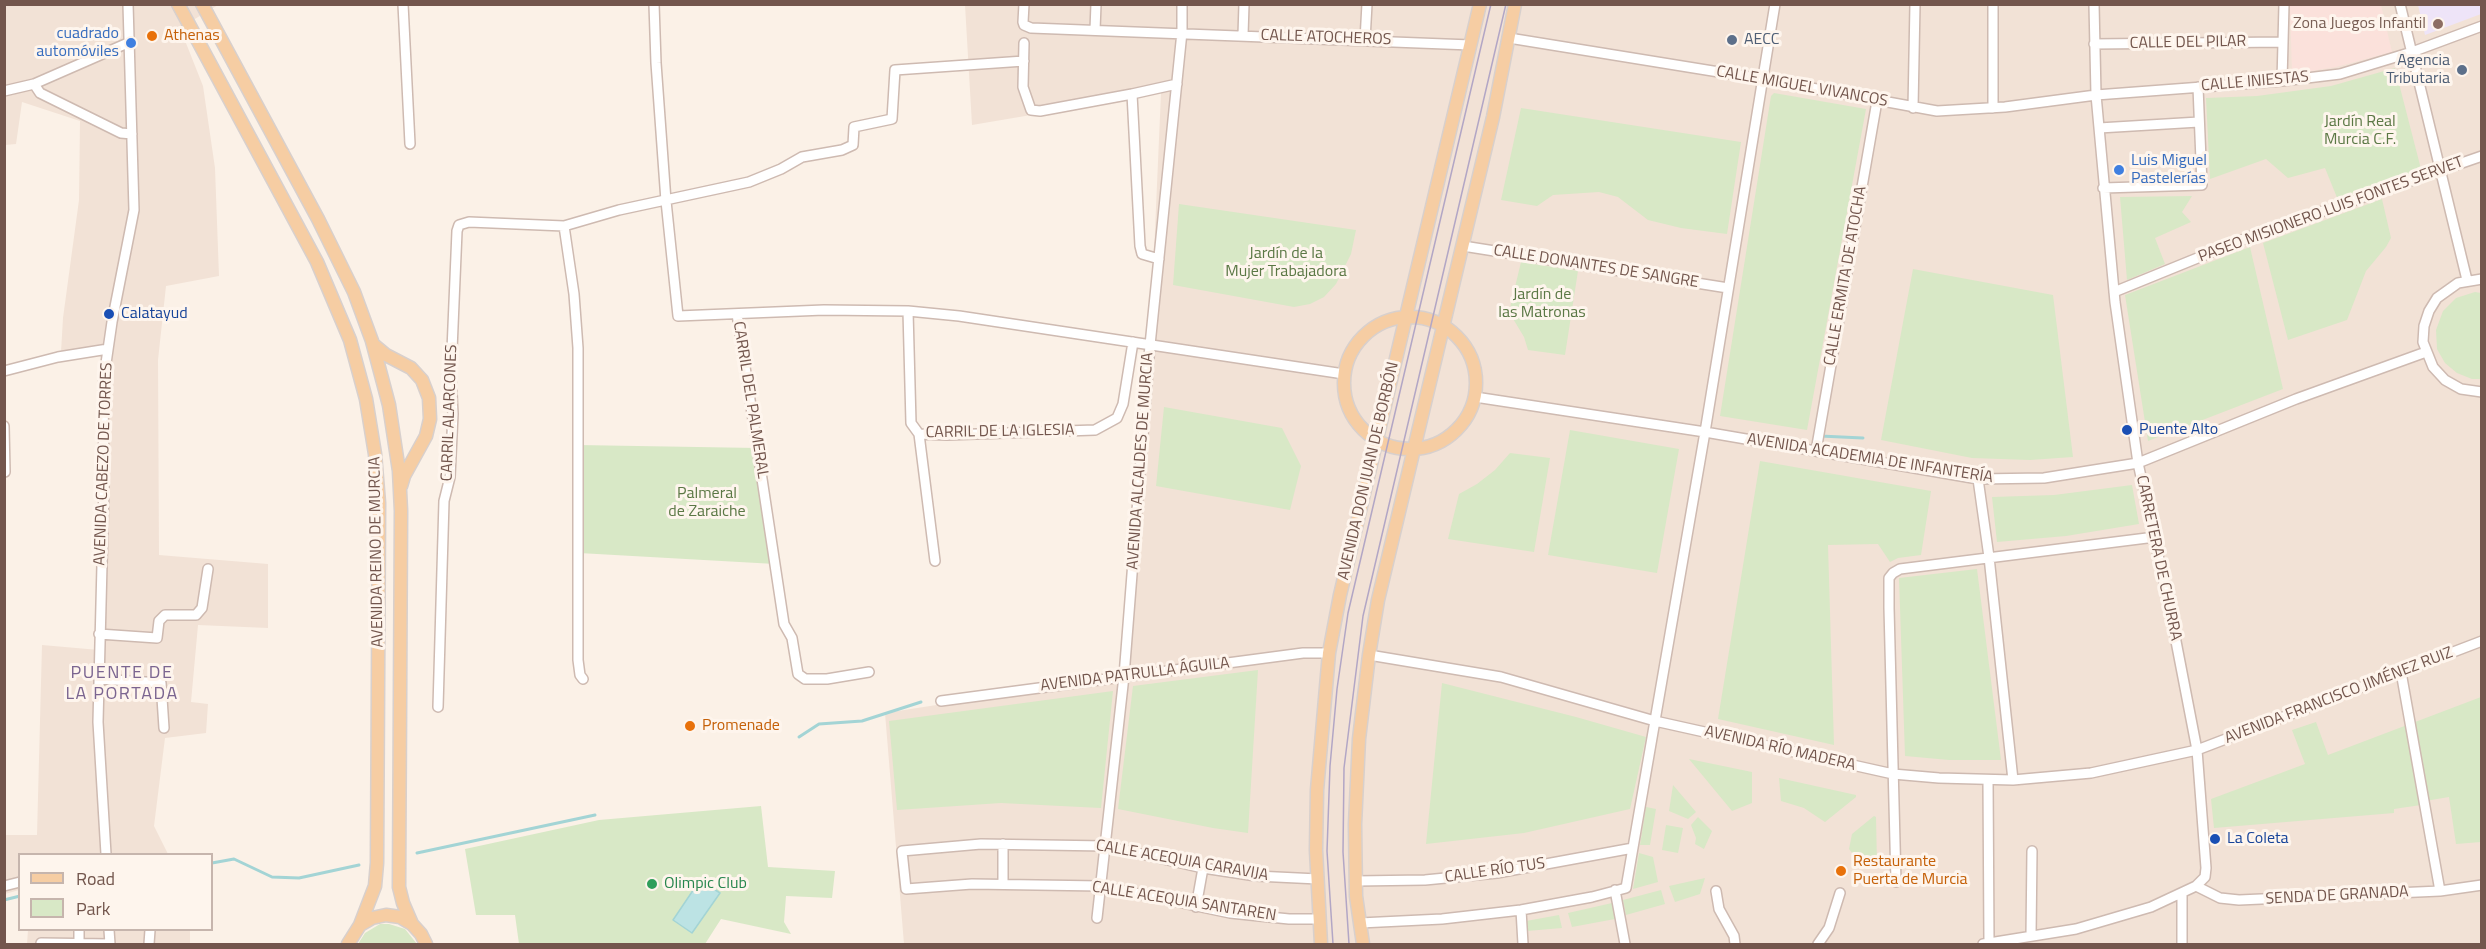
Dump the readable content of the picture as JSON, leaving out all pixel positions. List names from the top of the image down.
{
  "streets": {
    "main road": ["AVENIDA DON JUAN DE BORBÓN", "AVENIDA REINO DE MURCIA"],
    "street": [
      "CALLE ATOCHEROS",
      "CALLE DEL PILAR",
      "CALLE INIESTAS",
      "CALLE MIGUEL VIVANCOS",
      "PASEO MISIONERO LUIS FONTES SERVET",
      "CALLE DONANTES DE SANGRE",
      "CALLE ERMITA DE ATOCHA",
      "CARRIL DEL PALMERAL",
      "CARRIL ALARCONES",
      "CARRIL DE LA IGLESIA",
      "AVENIDA ACADEMIA DE INFANTERÍA",
      "AVENIDA ALCALDES DE MURCIA",
      "AVENIDA CABEZO DE TORRES",
      "CARRETERA DE CHURRA",
      "AVENIDA PATRULLA ÁGUILA",
      "AVENIDA FRANCISCO JIMÉNEZ RUIZ",
      "AVENIDA RÍO MADERA",
      "CALLE ACEQUIA CARAVIJA",
      "CALLE RÍO TUS",
      "SENDA DE GRANADA",
      "CALLE ACEQUIA SANTAREN"
    ]
  },
  "crossings": [
    ["CALLE ATOCHEROS", "AVENIDA ALCALDES DE MURCIA"],
    ["CALLE ATOCHEROS", "AVENIDA DON JUAN DE BORBÓN"],
    ["CALLE DEL PILAR", "CARRETERA DE CHURRA"],
    ["CALLE INIESTAS", "CALLE MIGUEL VIVANCOS"],
    ["CALLE INIESTAS", "CARRETERA DE CHURRA"],
    ["CALLE MIGUEL VIVANCOS", "CALLE ERMITA DE ATOCHA"],
    ["CALLE MIGUEL VIVANCOS", "CARRETERA DE CHURRA"],
    ["PASEO MISIONERO LUIS FONTES SERVET", "CARRETERA DE CHURRA"],
    ["CALLE ERMITA DE ATOCHA", "AVENIDA ACADEMIA DE INFANTERÍA"],
    ["CARRIL DEL PALMERAL", "CARRIL ALARCONES"],
    ["AVENIDA ACADEMIA DE INFANTERÍA", "CARRETERA DE CHURRA"],
    ["AVENIDA ALCALDES DE MURCIA", "AVENIDA PATRULLA ÁGUILA"],
    ["AVENIDA ALCALDES DE MURCIA", "CALLE ACEQUIA CARAVIJA"],
    ["AVENIDA ALCALDES DE MURCIA", "CALLE ACEQUIA SANTAREN"],
    ["AVENIDA DON JUAN DE BORBÓN", "AVENIDA PATRULLA ÁGUILA"],
    ["AVENIDA DON JUAN DE BORBÓN", "CALLE ACEQUIA CARAVIJA"],
    ["AVENIDA DON JUAN DE BORBÓN", "CALLE ACEQUIA SANTAREN"],
    ["CARRETERA DE CHURRA", "AVENIDA FRANCISCO JIMÉNEZ RUIZ"],
    ["CARRETERA DE CHURRA", "AVENIDA RÍO MADERA"],
    ["CARRETERA DE CHURRA", "SENDA DE GRANADA"],
    ["AVENIDA FRANCISCO JIMÉNEZ RUIZ", "AVENIDA RÍO MADERA"],
    ["CALLE ACEQUIA CARAVIJA", "CALLE ACEQUIA SANTAREN"]
  ],
  "districts": ["PUENTE DE LA PORTADA"],
  "parks": [
    "Jardín Real Murcia C.F.",
    "Jardín de la Mujer Trabajadora",
    "Jardín de las Matronas",
    "Palmeral de Zaraiche"
  ],
  "places": [
    "Zona Juegos Infantil",
    "Athenas",
    "AECC",
    "cuadrado automóviles",
    "Agencia Tributaria",
    "Luis Miguel Pastelerías",
    "Calatayud",
    "Puente Alto",
    "Promenade",
    "La Coleta",
    "Restaurante Puerta de Murcia",
    "Olimpic Club"
  ],
  "legend": ["Road", "Park"]
}
